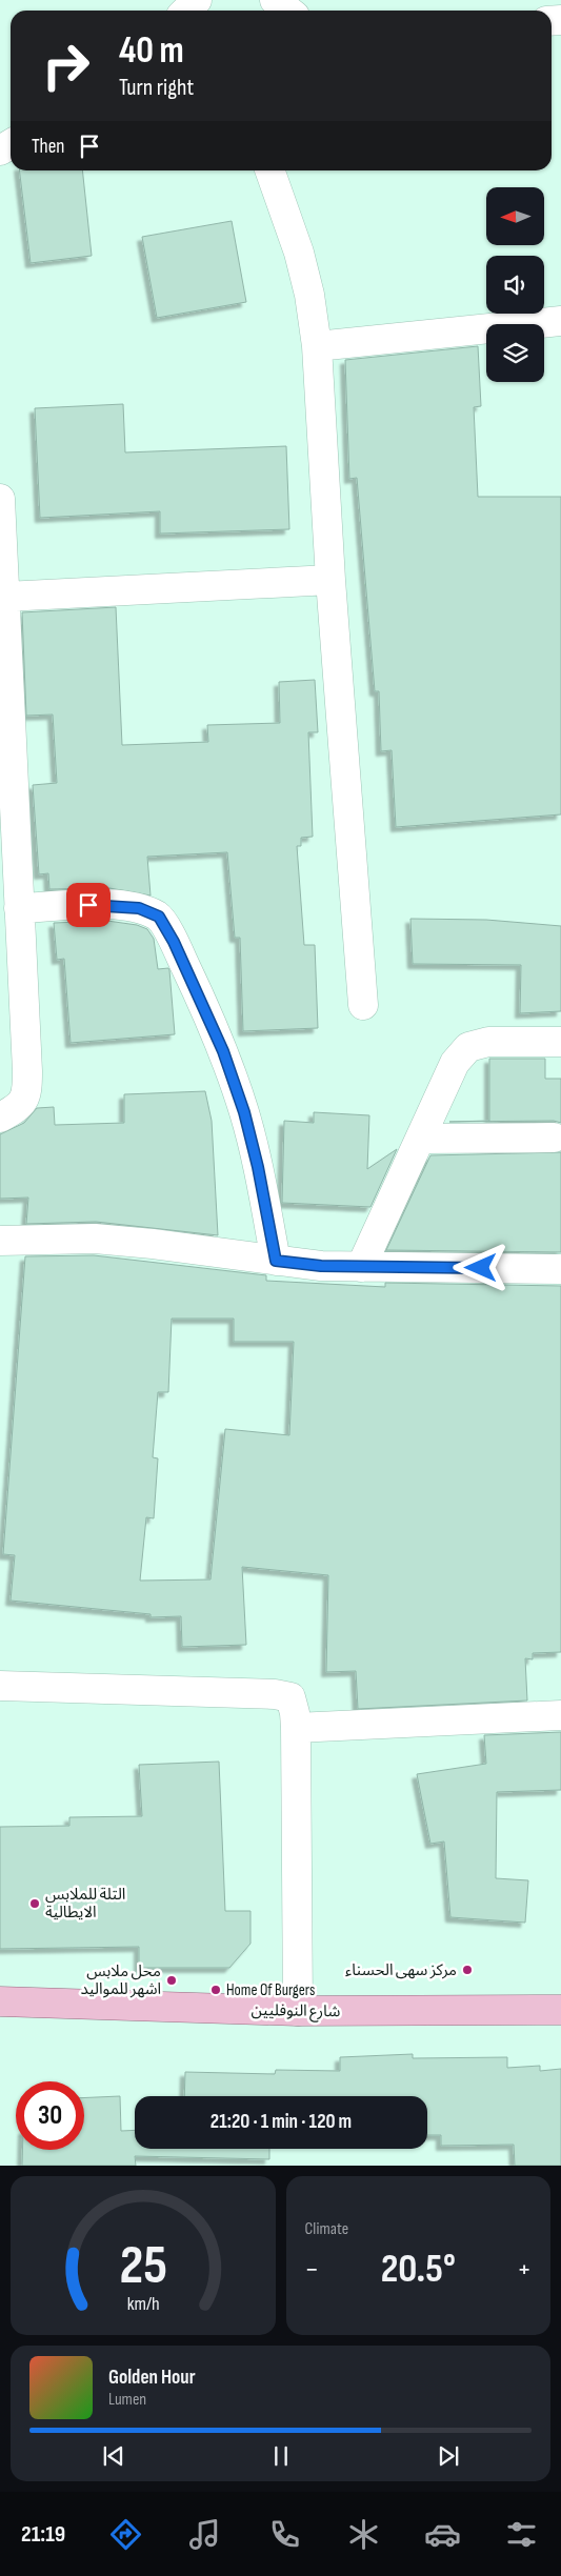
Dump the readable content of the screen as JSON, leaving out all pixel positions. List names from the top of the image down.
{
  "streets": {
    "main road": ["شارع النوفليين"]
  },
  "places": [
    "التلة للملابس الايطالية",
    "مركز سهى الحسناء",
    "محل ملابس اشهر للمواليد",
    "Home Of Burgers"
  ],
  "north": "left",
  "page": {
    "turn": ["40 m", "Turn right"],
    "then": "Then",
    "limit": "30",
    "trip": "21:20 · 1 min · 120 m",
    "tile": "Climate",
    "heat": ["−", "20.5°", "+"],
    "song": ["Golden Hour", "Lumen"],
    "tabs": "21:19",
    "gauge": ["25", "km/h"]
  }
}
